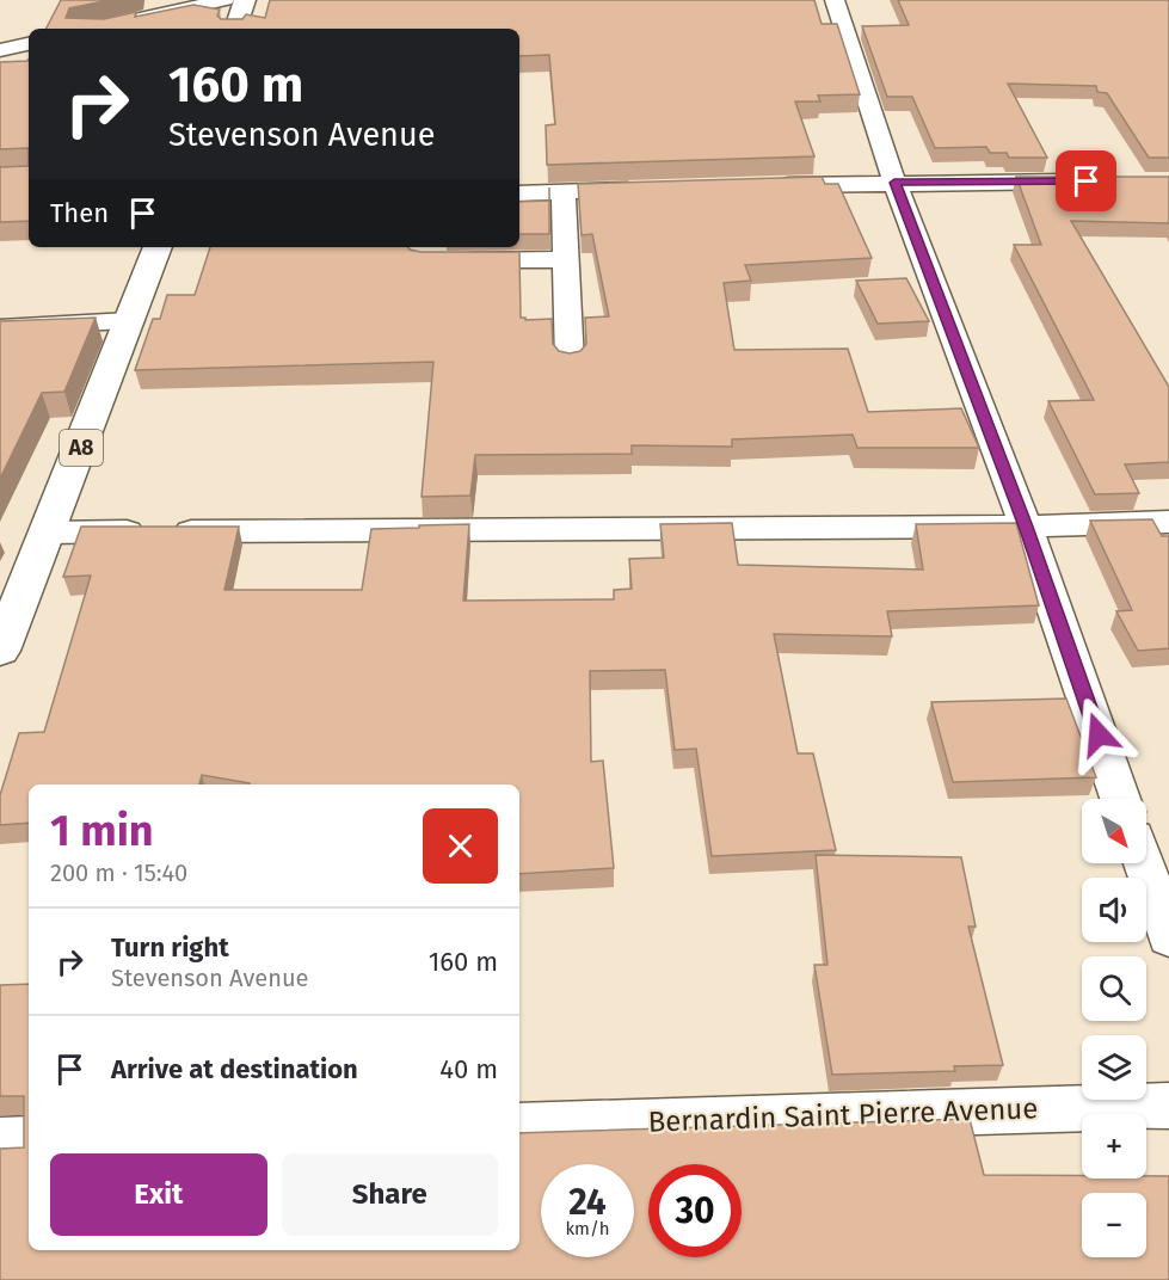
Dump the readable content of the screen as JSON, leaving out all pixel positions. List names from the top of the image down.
{
  "streets": {
    "main road": ["A8"],
    "street": ["Bernardin Saint Pierre Avenue"]
  },
  "north": "bottom right",
  "page": {
    "turn": ["160 m", "Stevenson Avenue"],
    "then": "Then",
    "heading": ["1 min", "200 m · 15:40"],
    "map_buttons": ["+", "−"],
    "list": [
      {
        "name": "Turn right",
        "note": "Stevenson Avenue",
        "value": "160 m"
      },
      {
        "name": "Arrive at destination",
        "value": "40 m"
      }
    ],
    "buttons": ["Exit", "Share"],
    "speed": "24 km/h",
    "limit": "30"
  }
}
